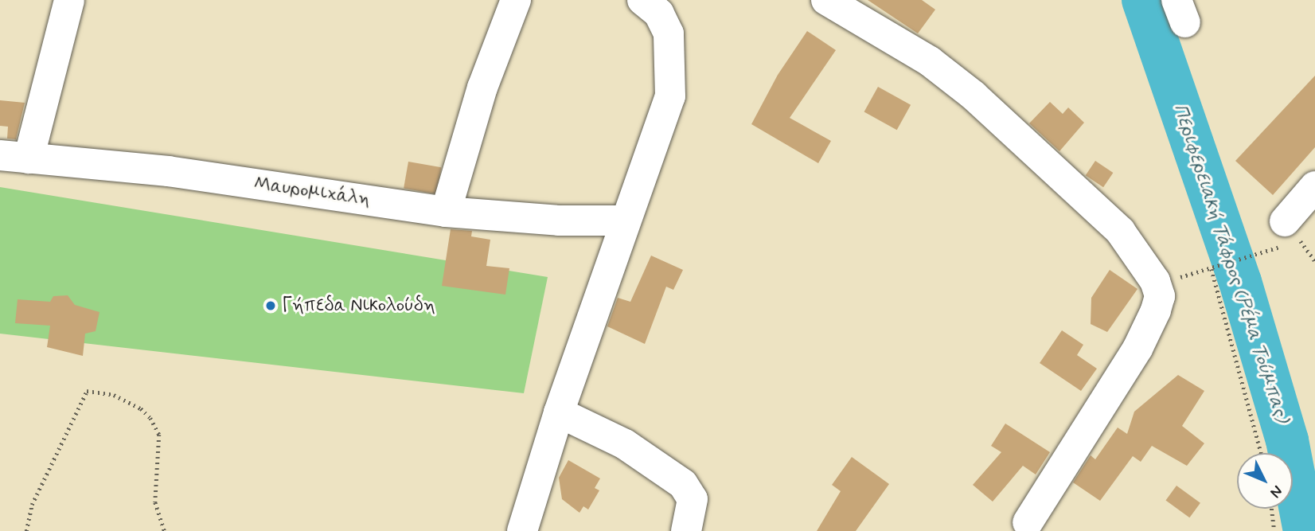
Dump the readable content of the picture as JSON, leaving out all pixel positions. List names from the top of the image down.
{
  "streets": {
    "street": ["Μαυρομιχάλη"]
  },
  "water": ["Περιφερειακή Τάφρος (Ρέμα Τούμπας)"],
  "places": ["Γήπεδα Νικολούδη"],
  "north": "bottom right"
}
